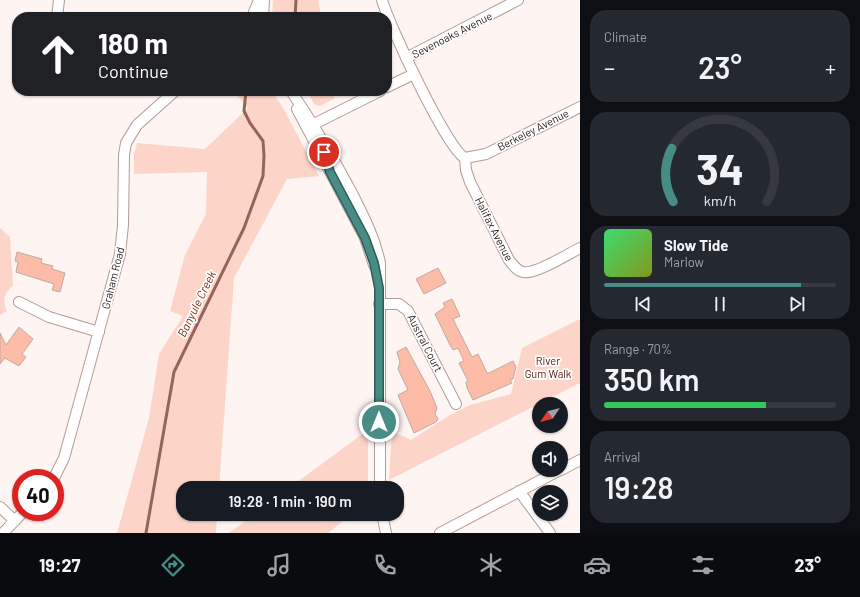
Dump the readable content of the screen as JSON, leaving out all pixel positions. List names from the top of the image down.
{
  "streets": {
    "street": [
      "Sevenoaks Avenue",
      "Berkeley Avenue",
      "Halifax Avenue",
      "Graham Road",
      "Austral Court"
    ]
  },
  "crossings": [
    ["Sevenoaks Avenue", "Halifax Avenue"],
    ["Berkeley Avenue", "Halifax Avenue"]
  ],
  "water": ["Banyule Creek"],
  "parks": ["River Gum Walk"],
  "north": "bottom left",
  "page": {
    "tile": [
      "Climate",
      ["Range · 70%", "350 km"],
      ["Arrival", "19:28"]
    ],
    "turn": ["180 m", "Continue"],
    "heat": ["−", "23°", "+"],
    "song": ["Slow Tide", "Marlow"],
    "limit": "40",
    "trip": "19:28 · 1 min · 190 m",
    "tabs": ["19:27", "23°"],
    "gauge": ["34", "km/h"]
  }
}
